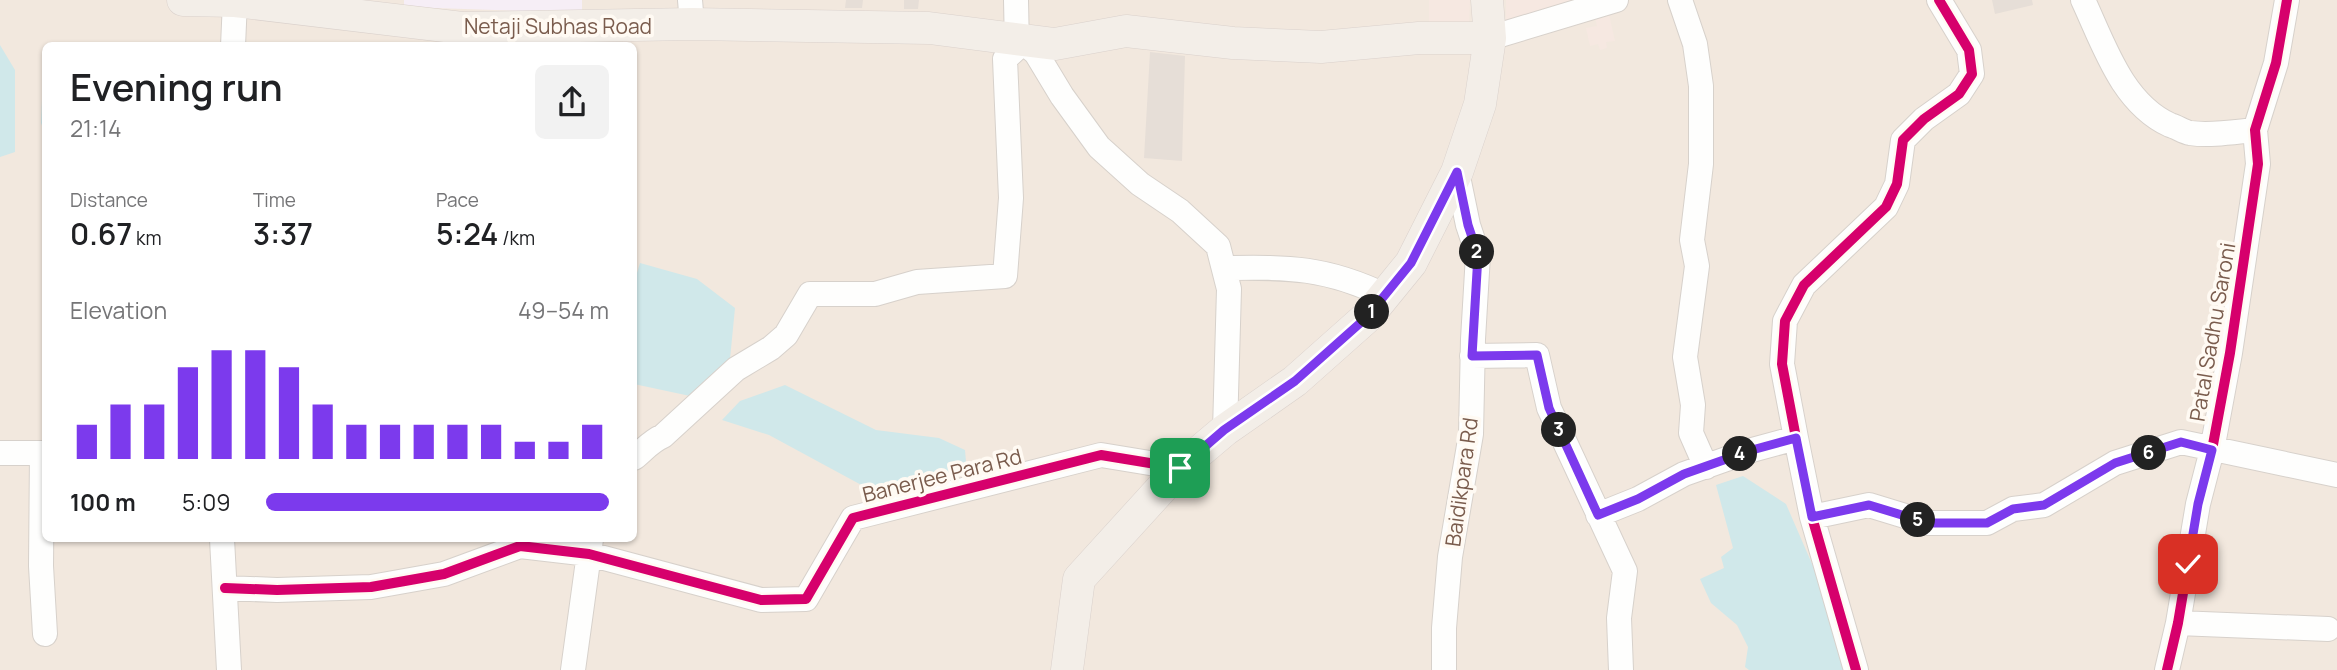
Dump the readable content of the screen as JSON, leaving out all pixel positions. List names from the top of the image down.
{
  "streets": {
    "main road": ["Netaji Subhas Road"],
    "street": ["Patal Sadhu Saroni", "Banerjee Para Rd", "Baidikpara Rd"]
  },
  "page": {
    "heading": ["Evening run", "21:14"],
    "stats": [
      ["Distance", "0.67 km"],
      ["Time", "3:37"],
      ["Pace", "5:24 /km"]
    ],
    "pins": [
      "2",
      "1",
      "3",
      "6",
      "4",
      "5"
    ],
    "chart": ["Elevation", "49–54 m"],
    "list": [
      {
        "name": "100 m",
        "note": "5:09"
      }
    ]
  }
}
